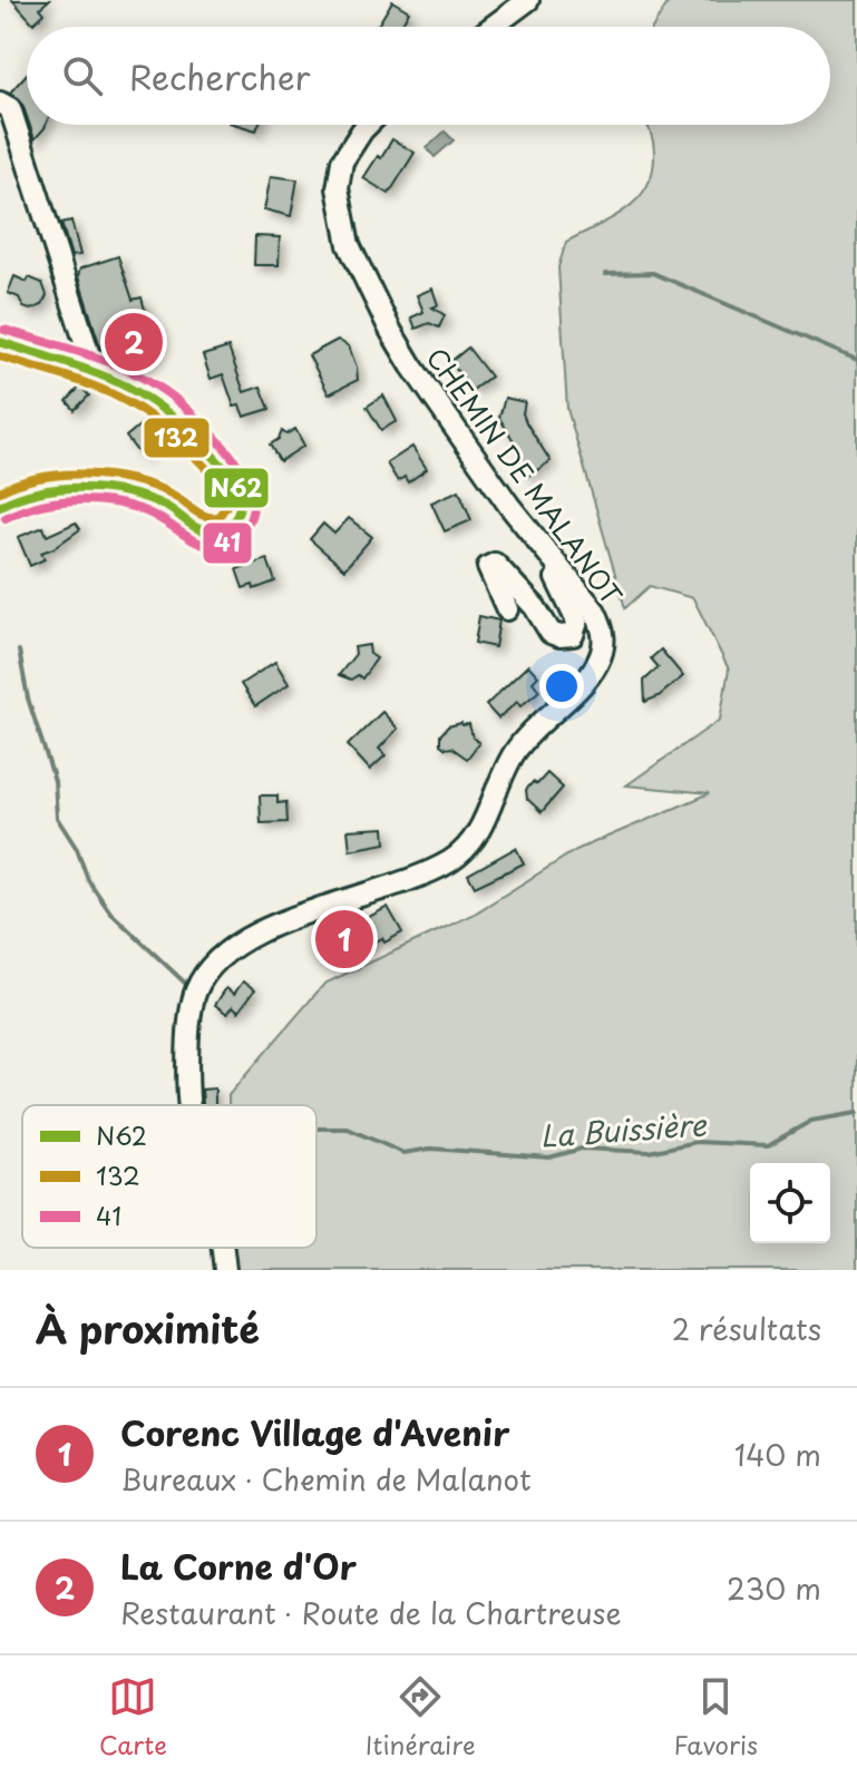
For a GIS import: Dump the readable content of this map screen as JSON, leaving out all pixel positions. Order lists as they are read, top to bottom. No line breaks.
{"streets":{"street":["CHEMIN DE MALANOT"]},"water":["La Buissière"],"lines":["transit line 41","transit line N62","transit line 132"],"legend":["N62","132","41"],"page":{"search":"Rechercher","pins":["2","1"],"heading":["À proximité","2 résultats"],"list":[{"mark":"1","name":"Corenc Village d'Avenir","note":"Bureaux · Chemin de Malanot","value":"140 m"},{"mark":"2","name":"La Corne d'Or","note":"Restaurant · Route de la Chartreuse","value":"230 m"}],"nav":["Carte","Itinéraire","Favoris"]}}
